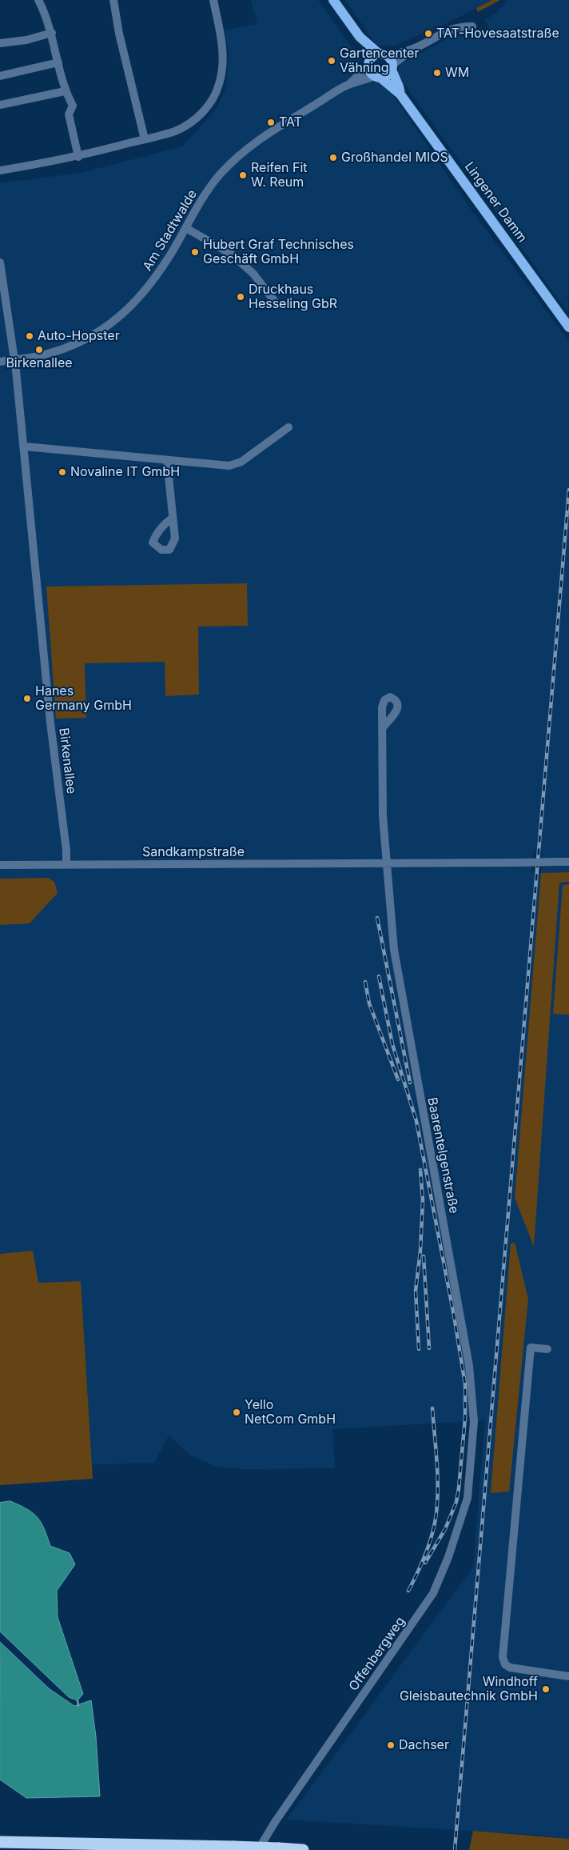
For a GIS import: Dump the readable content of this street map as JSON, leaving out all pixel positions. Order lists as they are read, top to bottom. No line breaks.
{"streets":{"main road":["Lingener Damm"],"street":["Am Stadtwalde","Birkenallee","Sandkampstraße","Baarentelgenstraße","Offenbergweg"]},"crossings":[["Lingener Damm","Am Stadtwalde"],["Am Stadtwalde","Birkenallee"],["Birkenallee","Sandkampstraße"],["Sandkampstraße","Baarentelgenstraße"],["Baarentelgenstraße","Offenbergweg"]],"places":["TAT-Hovesaatstraße","Gartencenter Vähning","WM","TAT","Großhandel MIOS","Reifen Fit W. Reum","Hubert Graf Technisches Geschäft GmbH","Druckhaus Hesseling GbR","Auto-Hopster","Birkenallee","Novaline IT GmbH","Hanes Germany GmbH","Yello NetCom GmbH","Windhoff Gleisbautechnik GmbH","Dachser"]}
